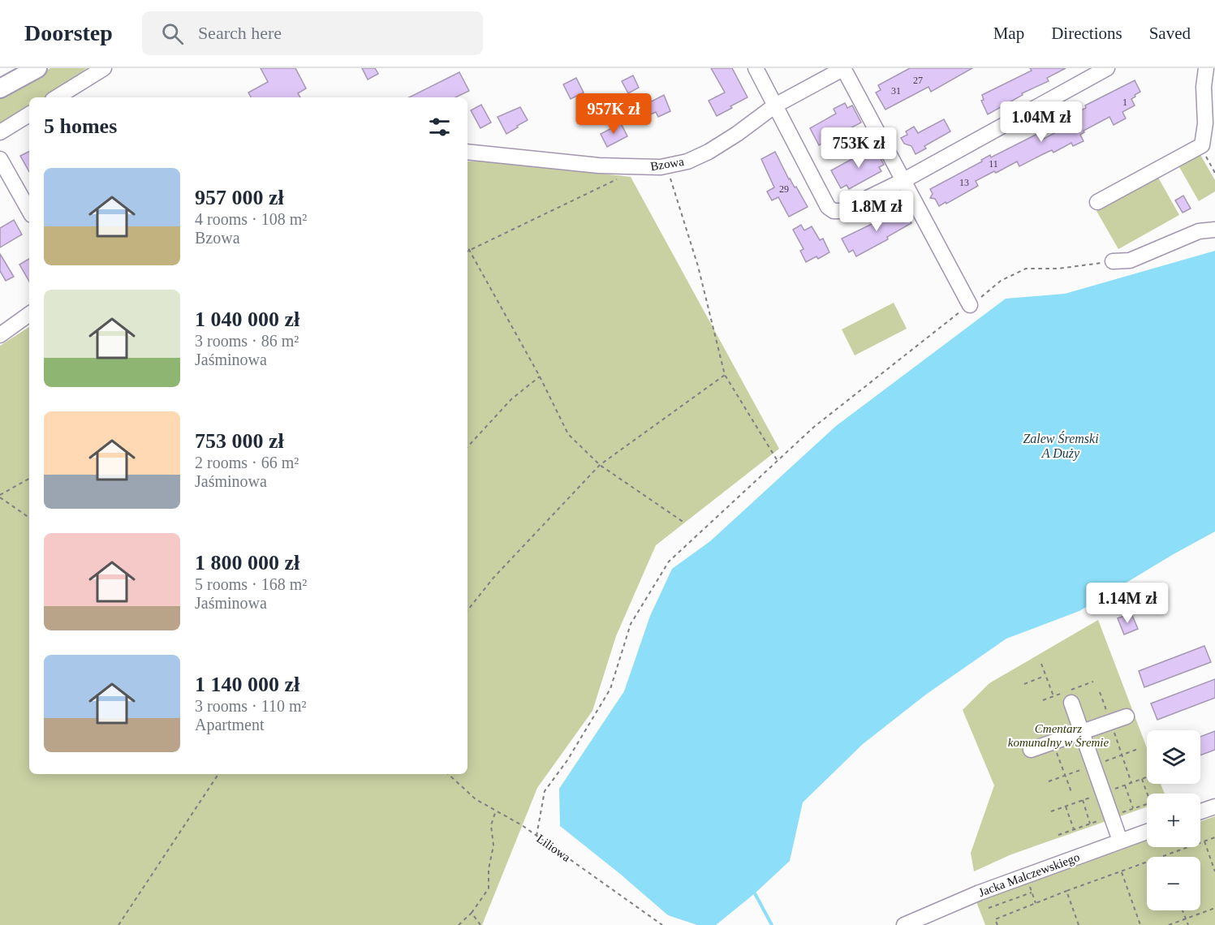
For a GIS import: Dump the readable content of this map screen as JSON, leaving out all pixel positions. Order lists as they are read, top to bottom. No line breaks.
{"streets":{"street":["Bzowa","Jacka Malczewskiego"],"path":["Liliowa"]},"water":["Zalew Śremski A Duży"],"parks":["Cmentarz komunalny w Śremie"],"house_numbers":["27","31","1","11","13","29"],"page":{"header":"Doorstep","search":"Search here","nav":["Map","Directions","Saved"],"price":["957K zł","1.04M zł","753K zł","1.8M zł","1.14M zł"],"heading":"5 homes","list":[{"name":"957 000 zł","note":"4 rooms · 108 m² · Bzowa"},{"name":"1 040 000 zł","note":"3 rooms · 86 m² · Jaśminowa"},{"name":"753 000 zł","note":"2 rooms · 66 m² · Jaśminowa"},{"name":"1 800 000 zł","note":"5 rooms · 168 m² · Jaśminowa"},{"name":"1 140 000 zł","note":"3 rooms · 110 m² · Apartment"}],"map_buttons":["+","−"]}}
